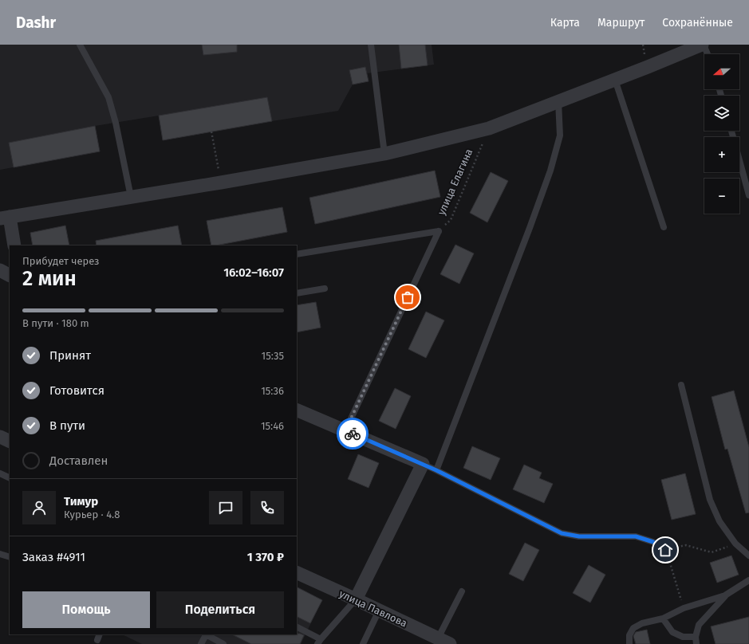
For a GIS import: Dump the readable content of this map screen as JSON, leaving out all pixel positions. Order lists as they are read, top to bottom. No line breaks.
{"streets":{"street":["улица Павлова"],"path":["улица Елагина"]},"north":"left","page":{"header":"Dashr","nav":["Карта","Маршрут","Сохранённые"],"map_buttons":["+","−"],"heading":["2 мин","Прибудет через","16:02–16:07"],"panel":["Тимур","Курьер · 4.8","Заказ #4911","1 370 ₽"],"bar":"В пути · 180 m","list":[["Принят","15:35"],["Готовится","15:36"],["В пути","15:46"],"Доставлен"],"buttons":["Помощь","Поделиться"]}}
